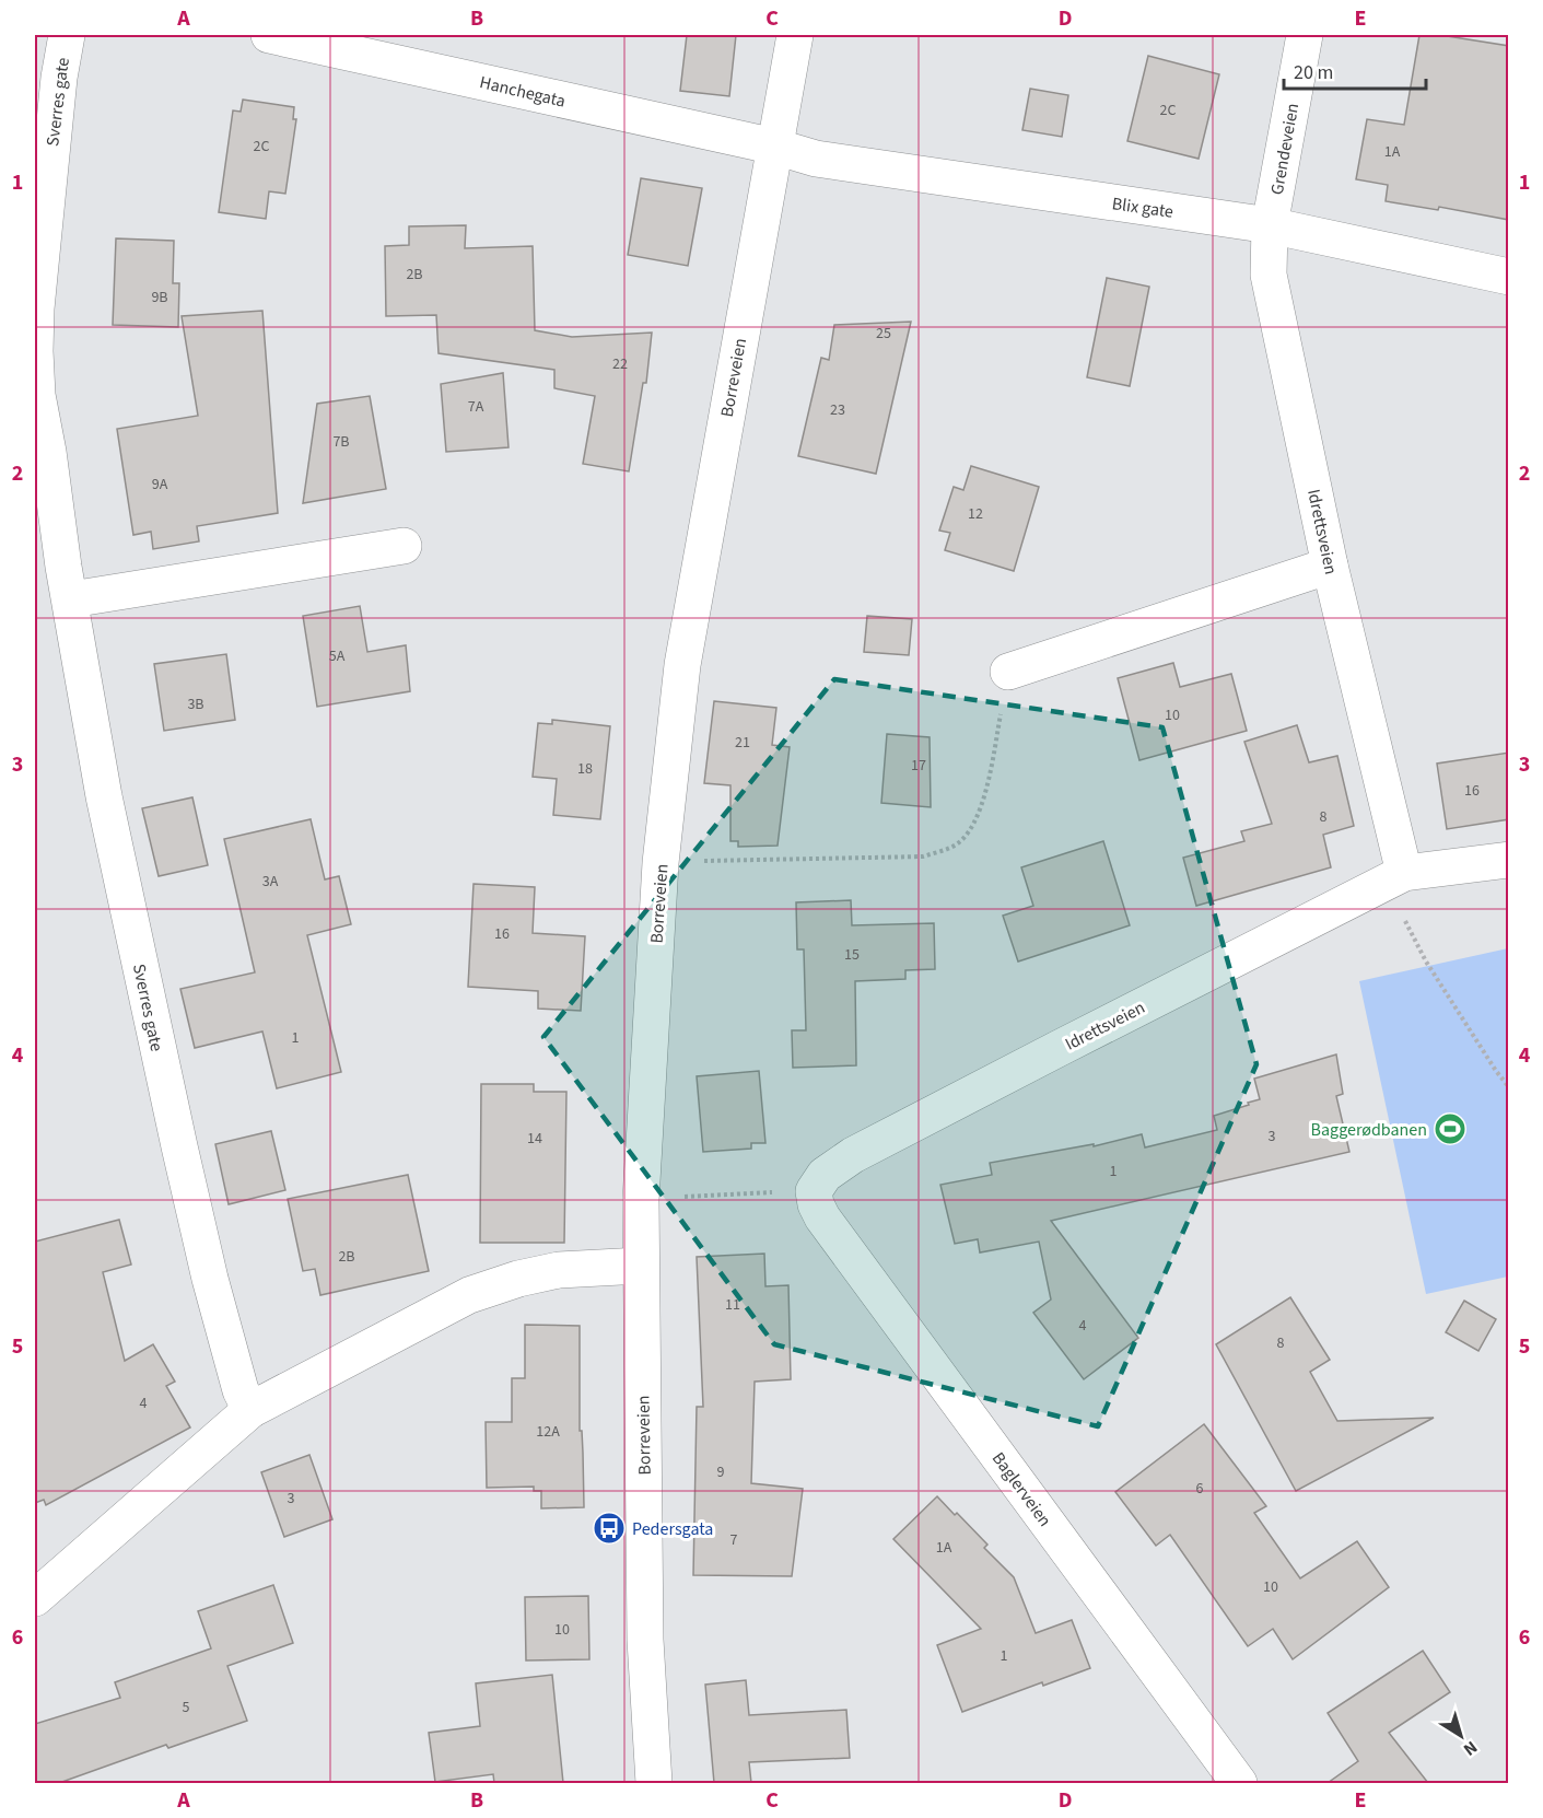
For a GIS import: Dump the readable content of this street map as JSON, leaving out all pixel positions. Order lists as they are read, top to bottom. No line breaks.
{"streets":{"street":["Hanchegata","Sverres gate","Grendeveien","Blix gate","Borreveien","Idrettsveien","Baglerveien"]},"crossings":[["Hanchegata","Blix gate"],["Hanchegata","Borreveien"],["Grendeveien","Blix gate"],["Grendeveien","Idrettsveien"],["Blix gate","Borreveien"],["Blix gate","Idrettsveien"],["Idrettsveien","Baglerveien"]],"places":{"sports":["Baggerødbanen"],"bus stop":["Pedersgata"]},"house_numbers":["2C","2C","1A","2B","9B","25","22","7A","23","7B","9A","12","5A","3B","10","21","17","18","16","8","3A","16","15","1","3","14","1","2B","11","4","8","4","12A","9","6","3","7","1A","10","10","1","5"],"scale_bar":"20 m","north":"bottom right","grid":{"columns":["A","B","C","D","E"],"rows":["1","2","3","4","5","6"]}}
